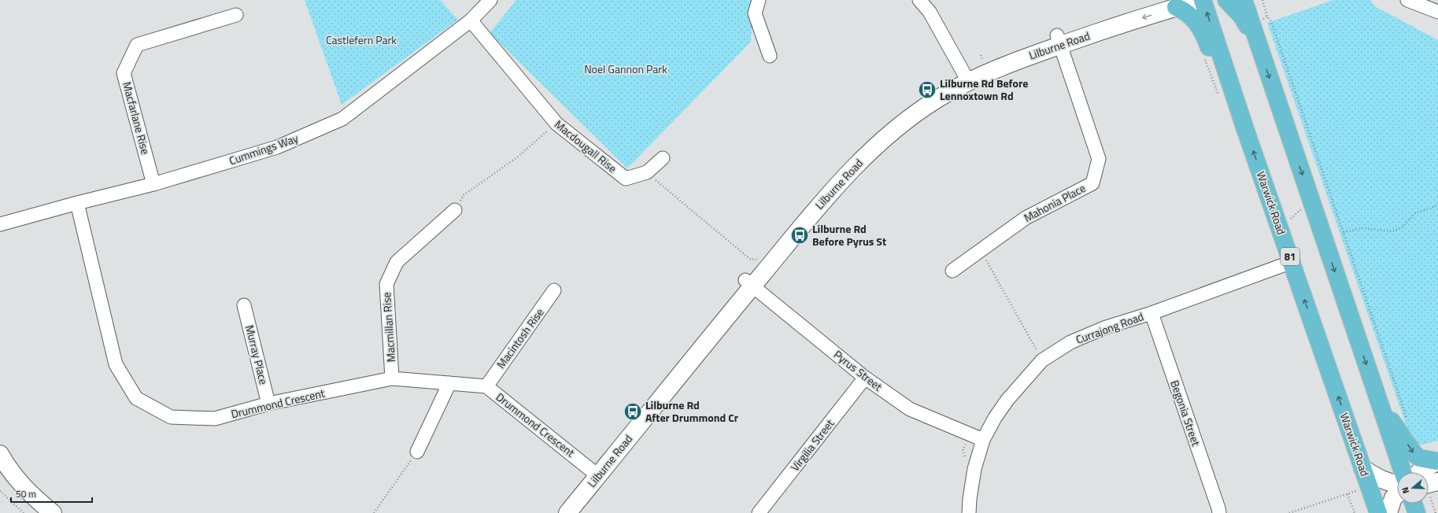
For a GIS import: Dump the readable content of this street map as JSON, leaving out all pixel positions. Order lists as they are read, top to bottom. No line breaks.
{"streets":{"main road":["Warwick Road","81"],"street":["Lilburne Road","Macfarlane Rise","Macdougall Rise","Cummings Way","Mahonia Place","Macmillan Rise","Currajong Road","Macintosh Rise","Murray Place","Pyrus Street","Drummond Crescent","Begonia Street","Virgilia Street"]},"crossings":[["Lilburne Road","Mahonia Place"],["Lilburne Road","Pyrus Street"],["Lilburne Road","Drummond Crescent"],["Macfarlane Rise","Cummings Way"],["Macdougall Rise","Cummings Way"],["Cummings Way","Drummond Crescent"],["Warwick Road","Currajong Road"],["Macmillan Rise","Drummond Crescent"],["Currajong Road","Pyrus Street"],["Currajong Road","Begonia Street"],["Macintosh Rise","Drummond Crescent"],["Murray Place","Drummond Crescent"],["Pyrus Street","Virgilia Street"]],"parks":["Castlefern Park","Noel Gannon Park"],"places":{"bus stop":["Lilburne Rd Before Lennoxtown Rd","Lilburne Rd Before Pyrus St","Lilburne Rd After Drummond Cr"]},"scale_bar":"50 m","north":"left"}
